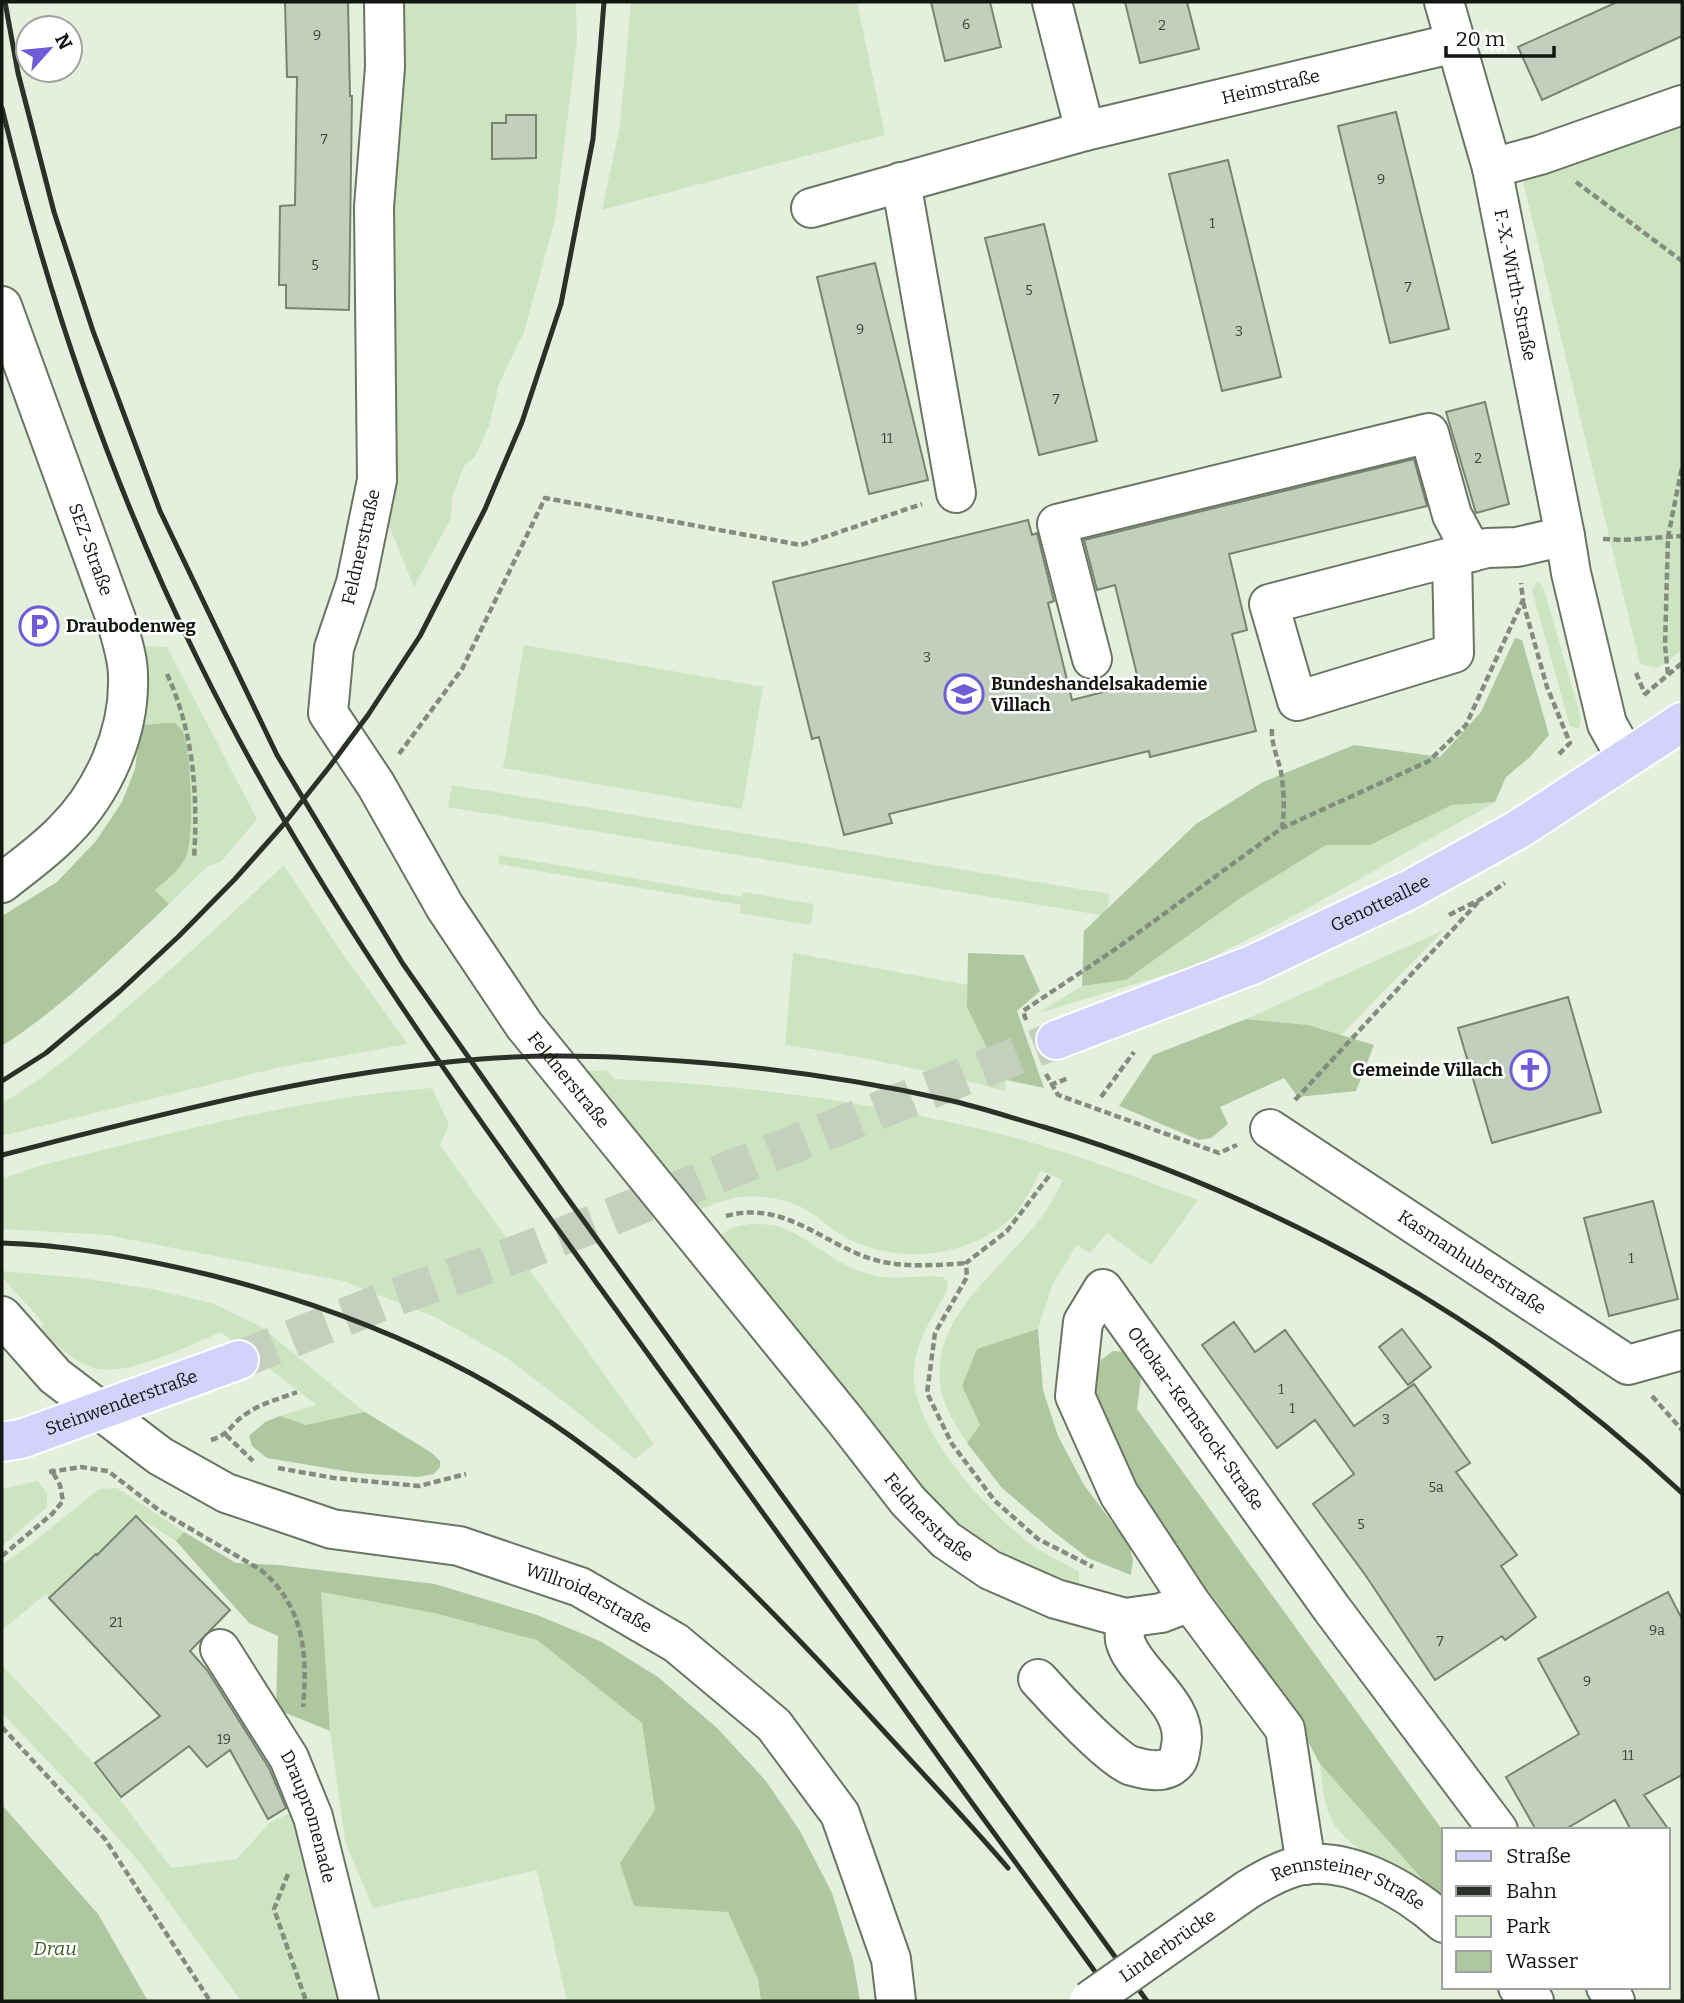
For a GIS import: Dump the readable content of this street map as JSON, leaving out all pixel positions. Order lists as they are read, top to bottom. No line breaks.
{"streets":{"main road":["Genotteallee","Steinwenderstraße"],"street":["Heimstraße","F.-X.-Wirth-Straße","Feldnerstraße","SEZ-Straße","Kasmanhuberstraße","Ottokar-Kernstock-Straße","Willroiderstraße","Draupromenade","Rennsteiner Straße","Linderbrücke"]},"crossings":[["Heimstraße","F.-X.-Wirth-Straße"],["F.-X.-Wirth-Straße","Genotteallee"],["Feldnerstraße","Ottokar-Kernstock-Straße"],["Steinwenderstraße","Willroiderstraße"],["Rennsteiner Straße","Linderbrücke"]],"water":["Drau"],"places":{"parking":["Draubodenweg"],"school or university":["Bundeshandelsakademie Villach"],"church":["Gemeinde Villach"]},"house_numbers":["6","2","9","7","9","1","5","7","5","9","3","7","11","2","3","1","1","1","3","5a","5","21","9a","7","9","19","11"],"legend":["Straße","Bahn","Park","Wasser"],"scale_bar":"20 m","north":"top right"}
